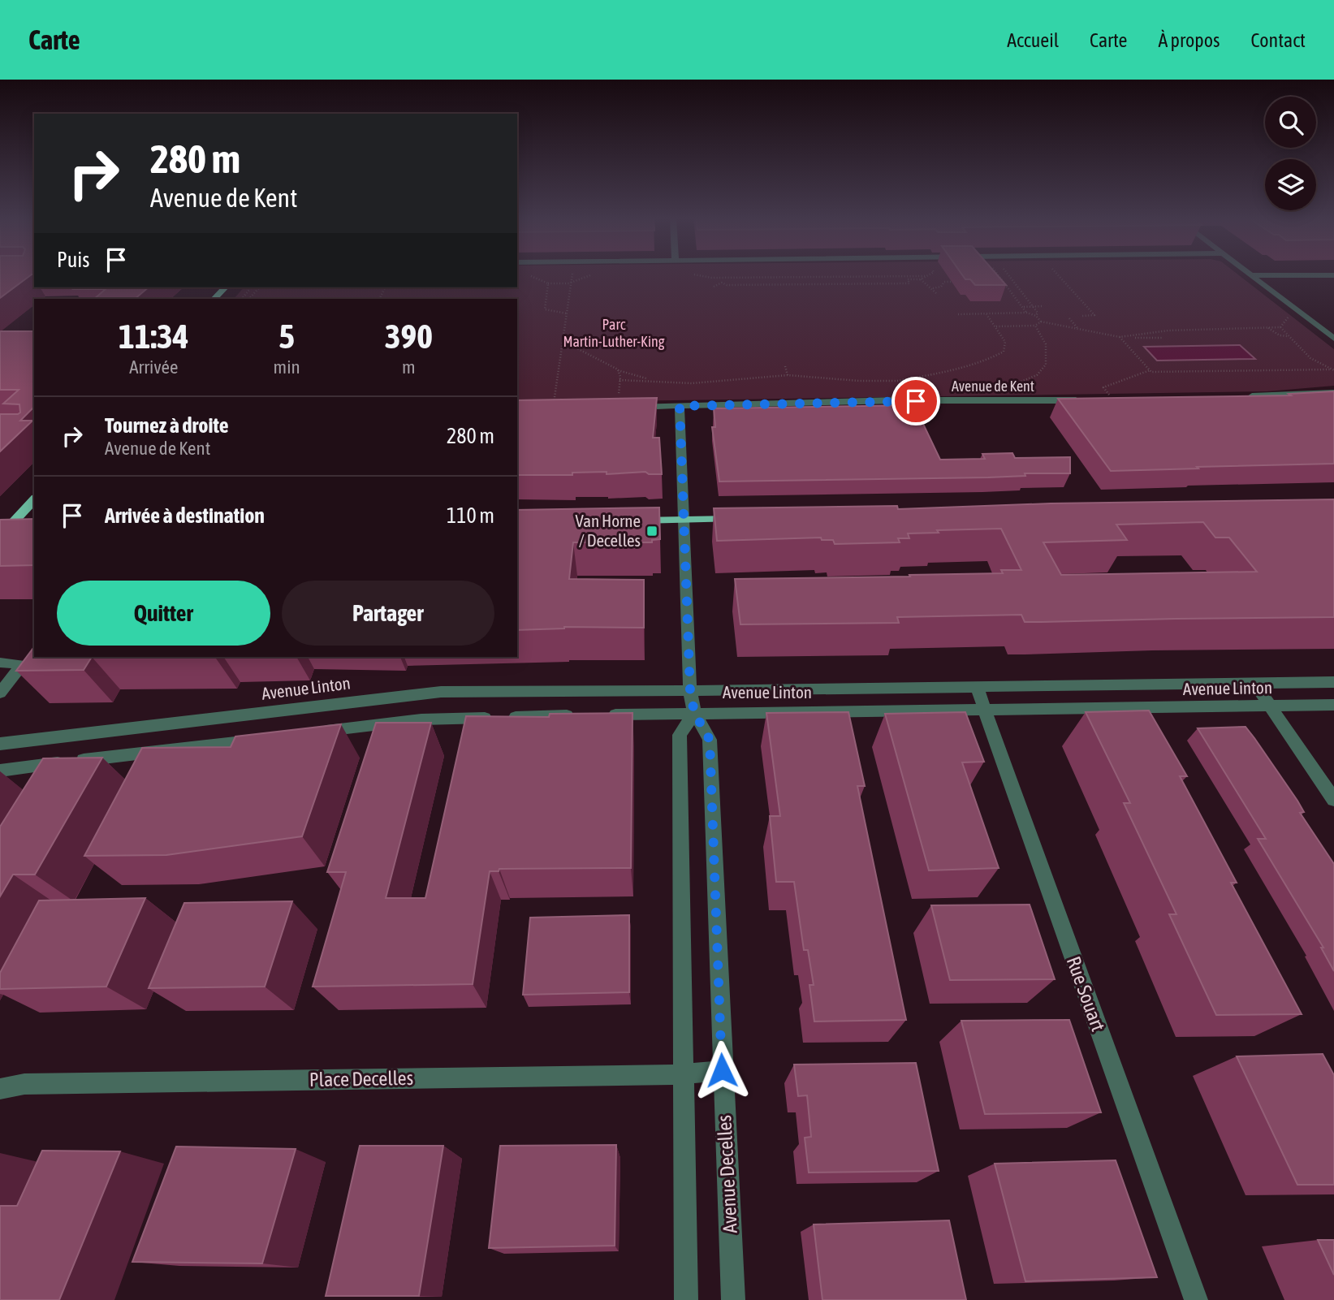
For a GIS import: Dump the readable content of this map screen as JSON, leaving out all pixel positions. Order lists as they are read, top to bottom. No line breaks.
{"streets":{"street":["Avenue de Kent","Avenue Linton","Rue Souart","Place Decelles","Avenue Decelles"]},"crossings":[["Avenue de Kent","Avenue Decelles"],["Avenue Linton","Rue Souart"],["Avenue Linton","Avenue Decelles"],["Place Decelles","Avenue Decelles"]],"parks":["Parc Martin-Luther-King"],"places":{"transit":["Van Horne / Decelles"]},"page":{"header":"Carte","nav":["Accueil","Carte","À propos","Contact"],"turn":["280 m","Avenue de Kent"],"then":"Puis","eta":["11:34","Arrivée","5","min","390","m"],"list":[{"name":"Tournez à droite","note":"Avenue de Kent","value":"280 m"},{"name":"Arrivée à destination","value":"110 m"}],"buttons":["Quitter","Partager"]}}
